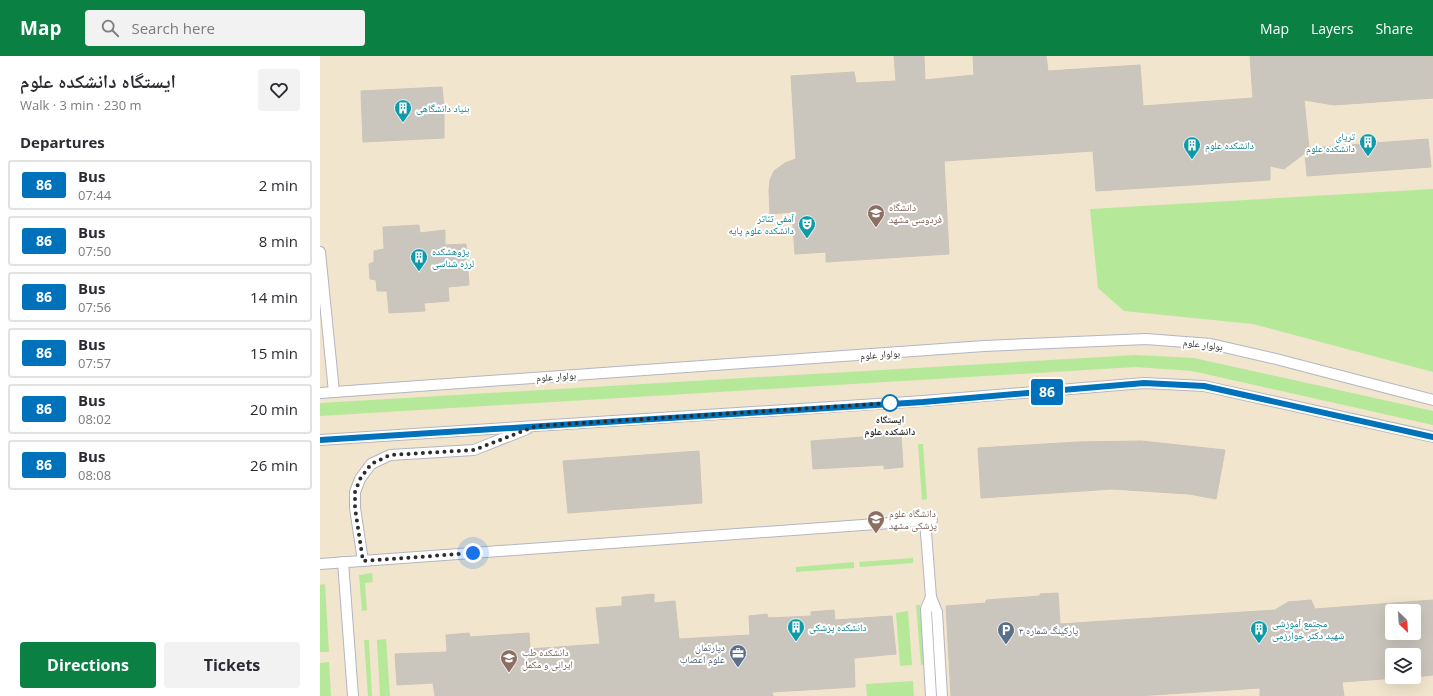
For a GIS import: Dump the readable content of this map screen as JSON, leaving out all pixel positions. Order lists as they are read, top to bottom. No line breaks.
{"streets":{"lane":["بولوار علوم"]},"places":{"building":["بنیاد دانشگاهی","تریای دانشکده علوم","دانشکده علوم","پژوهشکده لرزه شناسی","دانشکده پزشکی","مجتمع آموزشی شهید دکتر خوارزمی"],"school or university":["دانشگاه فردوسی مشهد","دانشگاه علوم پزشکی مشهد","دانشکده طب ایرانی و مکمل"],"theatre":["آمفی تئاتر دانشکده علوم پایه"],"other":["ایستگاه دانشکده علوم"],"parking":["پارکینگ شماره ۳"],"office":["دپارتمان علوم اعصاب"]},"lines":["bus line 86"],"north":"bottom right","page":{"header":"Map","search":"Search here","nav":["Map","Layers","Share"],"heading":[["ایستگاه دانشکده علوم","Walk · 3 min · 230 m"],"Departures"],"on_map":"86","list":[{"mark":"86","name":"Bus","note":"07:44","value":"2 min"},{"mark":"86","name":"Bus","note":"07:50","value":"8 min"},{"mark":"86","name":"Bus","note":"07:56","value":"14 min"},{"mark":"86","name":"Bus","note":"07:57","value":"15 min"},{"mark":"86","name":"Bus","note":"08:02","value":"20 min"},{"mark":"86","name":"Bus","note":"08:08","value":"26 min"}],"buttons":["Directions","Tickets"]}}
